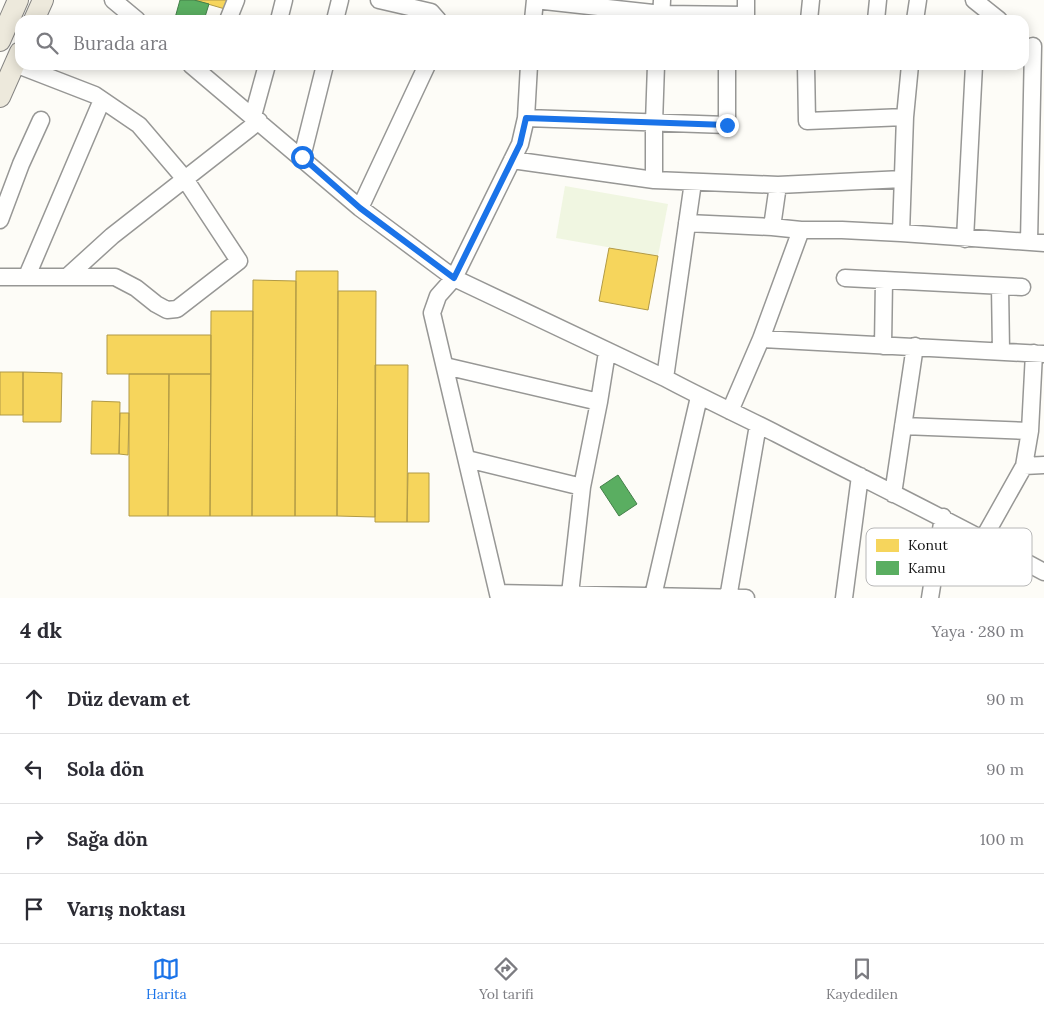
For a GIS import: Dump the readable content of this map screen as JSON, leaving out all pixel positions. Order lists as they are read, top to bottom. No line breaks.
{"legend":["Konut","Kamu"],"page":{"search":"Burada ara","heading":["4 dk","Yaya · 280 m"],"list":[["Düz devam et","90 m"],["Sola dön","90 m"],["Sağa dön","100 m"],"Varış noktası"],"nav":["Harita","Yol tarifi","Kaydedilen"]}}
